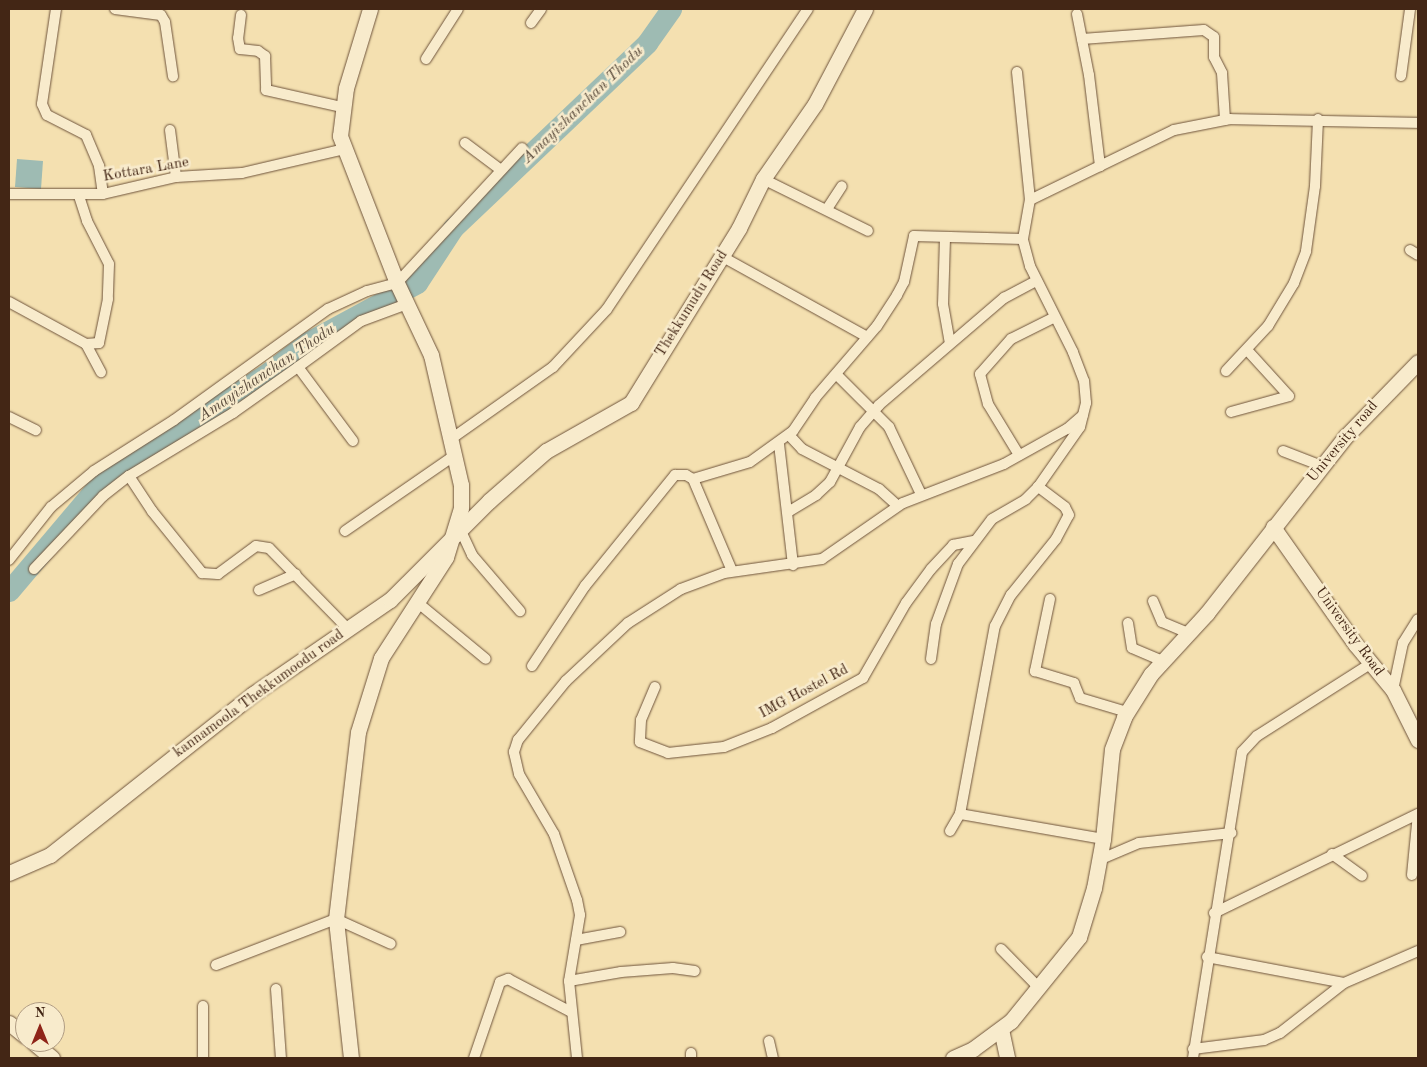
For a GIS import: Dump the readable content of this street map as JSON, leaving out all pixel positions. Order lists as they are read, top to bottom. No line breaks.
{"streets":{"street":["Kottara Lane","Thekkumudu Road","University road","University Road","IMG Hostel Rd","kannamoola Thekkumoodu road"]},"crossings":[["Thekkumudu Road","kannamoola Thekkumoodu road"],["University road","University Road"]],"water":["Amayizhanchan Thodu"],"north":"top"}
